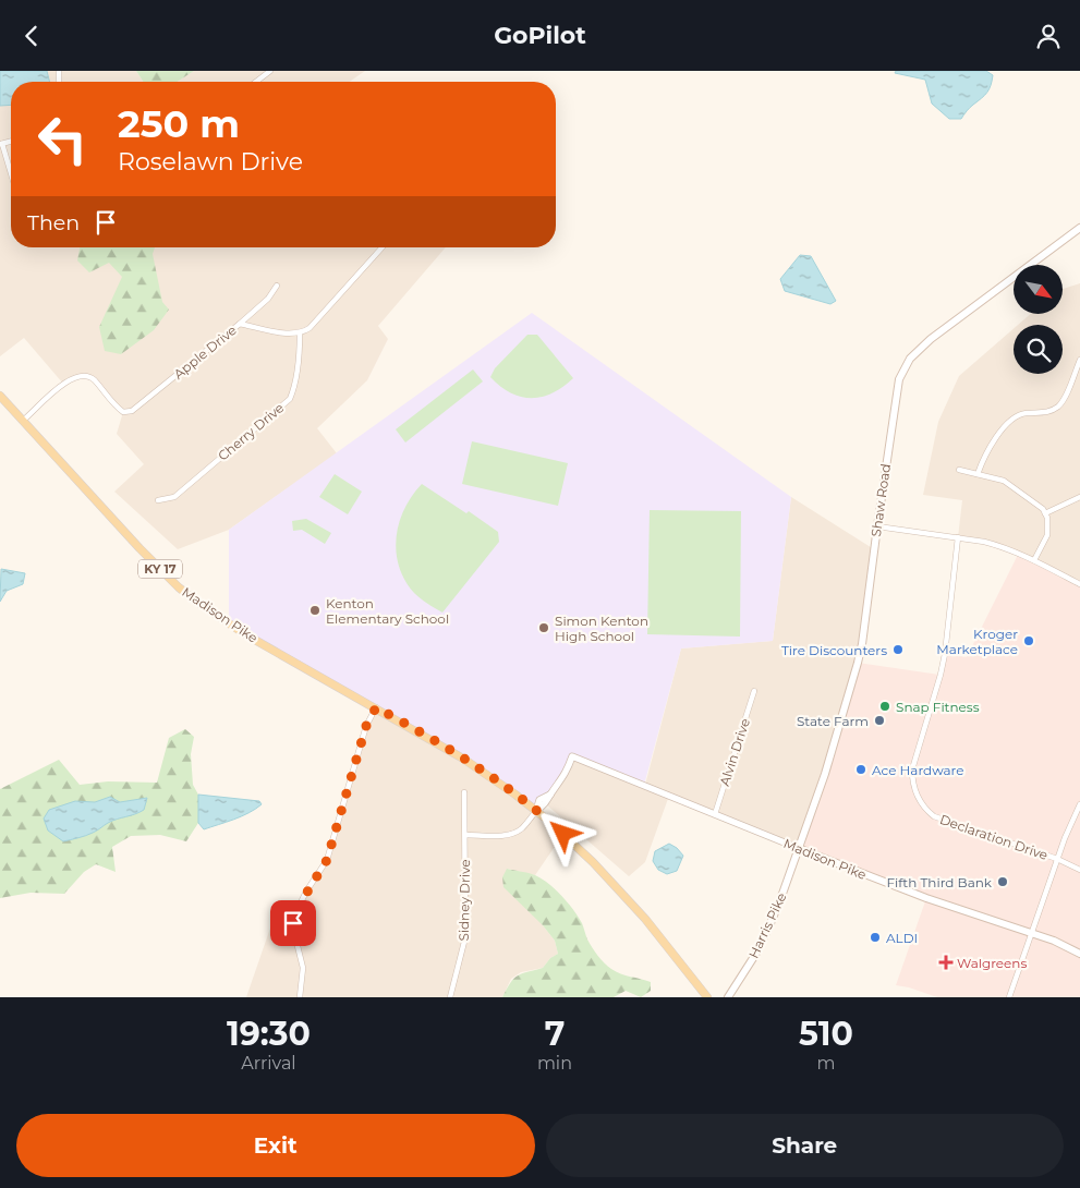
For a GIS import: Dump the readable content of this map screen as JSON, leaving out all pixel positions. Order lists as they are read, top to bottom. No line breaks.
{"streets":{"main road":["Shaw Road","KY 17","Madison Pike","Harris Pike"],"street":["Apple Drive","Cherry Drive","Alvin Drive","Declaration Drive","Sidney Drive"]},"crossings":[["Apple Drive","Cherry Drive"],["Apple Drive","Madison Pike"],["Shaw Road","Madison Pike"],["Shaw Road","Harris Pike"],["KY 17","Madison Pike"],["Madison Pike","Alvin Drive"],["Madison Pike","Harris Pike"]],"places":{"other":["Kenton Elementary School","Simon Kenton High School","Kroger Marketplace","Tire Discounters","Snap Fitness","State Farm","Ace Hardware","Fifth Third Bank","ALDI"],"health":["Walgreens"]},"north":"bottom right","page":{"header":"GoPilot","turn":["250 m","Roselawn Drive"],"then":"Then","eta":["19:30","Arrival","7","min","510","m"],"buttons":["Exit","Share"]}}
